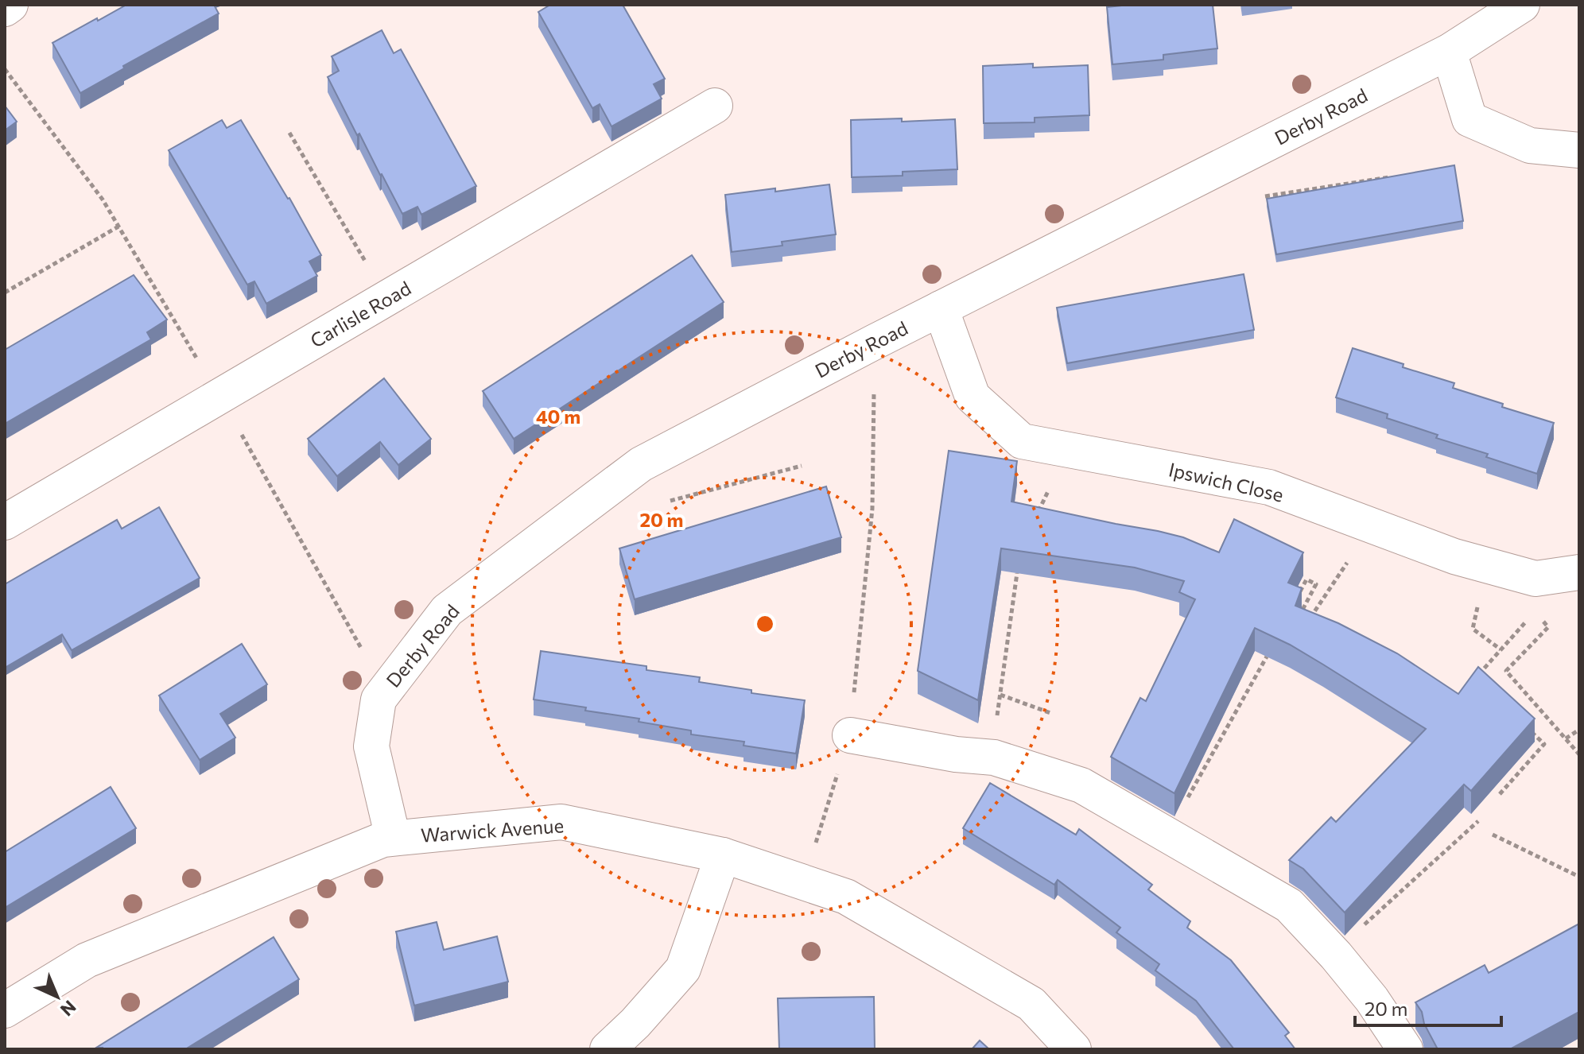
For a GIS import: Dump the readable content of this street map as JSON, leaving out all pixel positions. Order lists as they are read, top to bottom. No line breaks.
{"streets":{"street":["Derby Road","Carlisle Road","Ipswich Close","Warwick Avenue"]},"crossings":[["Derby Road","Ipswich Close"],["Derby Road","Warwick Avenue"]],"scale_bar":"20 m","north":"bottom right","rings":["40 m","20 m"]}
